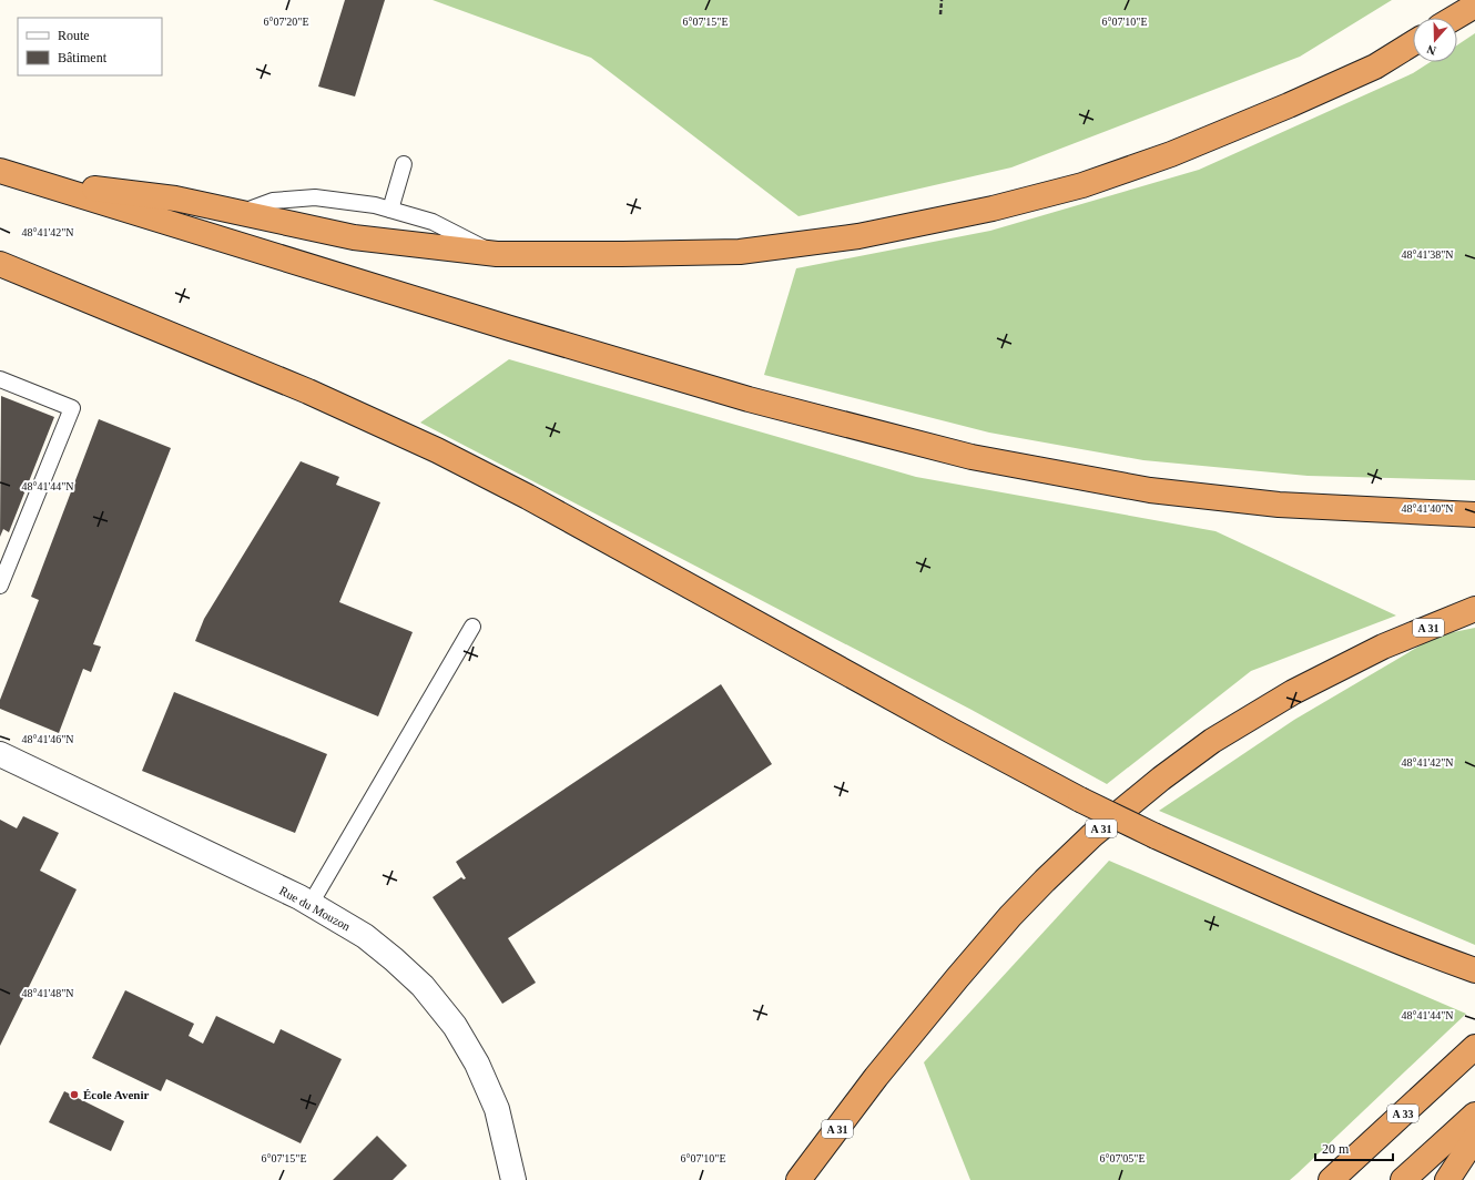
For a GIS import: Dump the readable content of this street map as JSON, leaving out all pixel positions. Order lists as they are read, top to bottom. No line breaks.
{"streets":{"highway":["A 31","A 33"],"street":["Rue du Mouzon"]},"places":["École Avenir"],"legend":["Route","Bâtiment"],"scale_bar":"20 m","north":"bottom","coordinates":["6°07'15\"E","6°07'10\"E","6°07'20\"E","48°41'42\"N","48°41'38\"N","48°41'44\"N","48°41'40\"N","48°41'46\"N","48°41'48\"N","6°07'05\"E"]}
